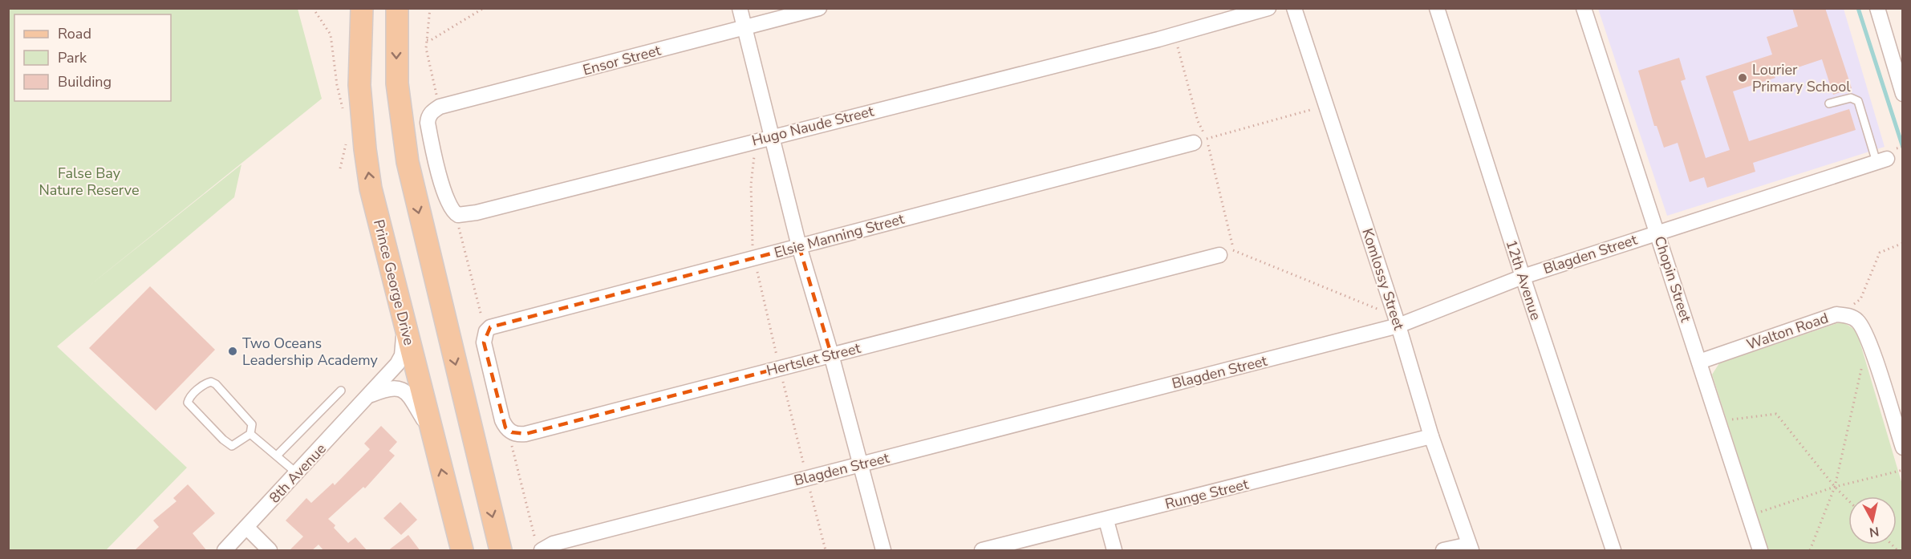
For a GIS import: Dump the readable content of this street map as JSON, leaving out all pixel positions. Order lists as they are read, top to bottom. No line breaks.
{"streets":{"main road":["Prince George Drive"],"street":["Ensor Street","Hugo Naude Street","Elsie Manning Street","Blagden Street","Komlossy Street","Chopin Street","12th Avenue","Walton Road","Hertslet Street","8th Avenue","Runge Street"]},"crossings":[["Ensor Street","Hugo Naude Street"],["Elsie Manning Street","Hertslet Street"],["Blagden Street","Komlossy Street"],["Blagden Street","Chopin Street"],["Blagden Street","12th Avenue"],["Komlossy Street","Runge Street"],["Chopin Street","Walton Road"],["Prince George Drive","8th Avenue"]],"parks":["False Bay Nature Reserve"],"places":["Lourier Primary School","Two Oceans Leadership Academy"],"legend":["Road","Park","Building"],"north":"bottom"}
